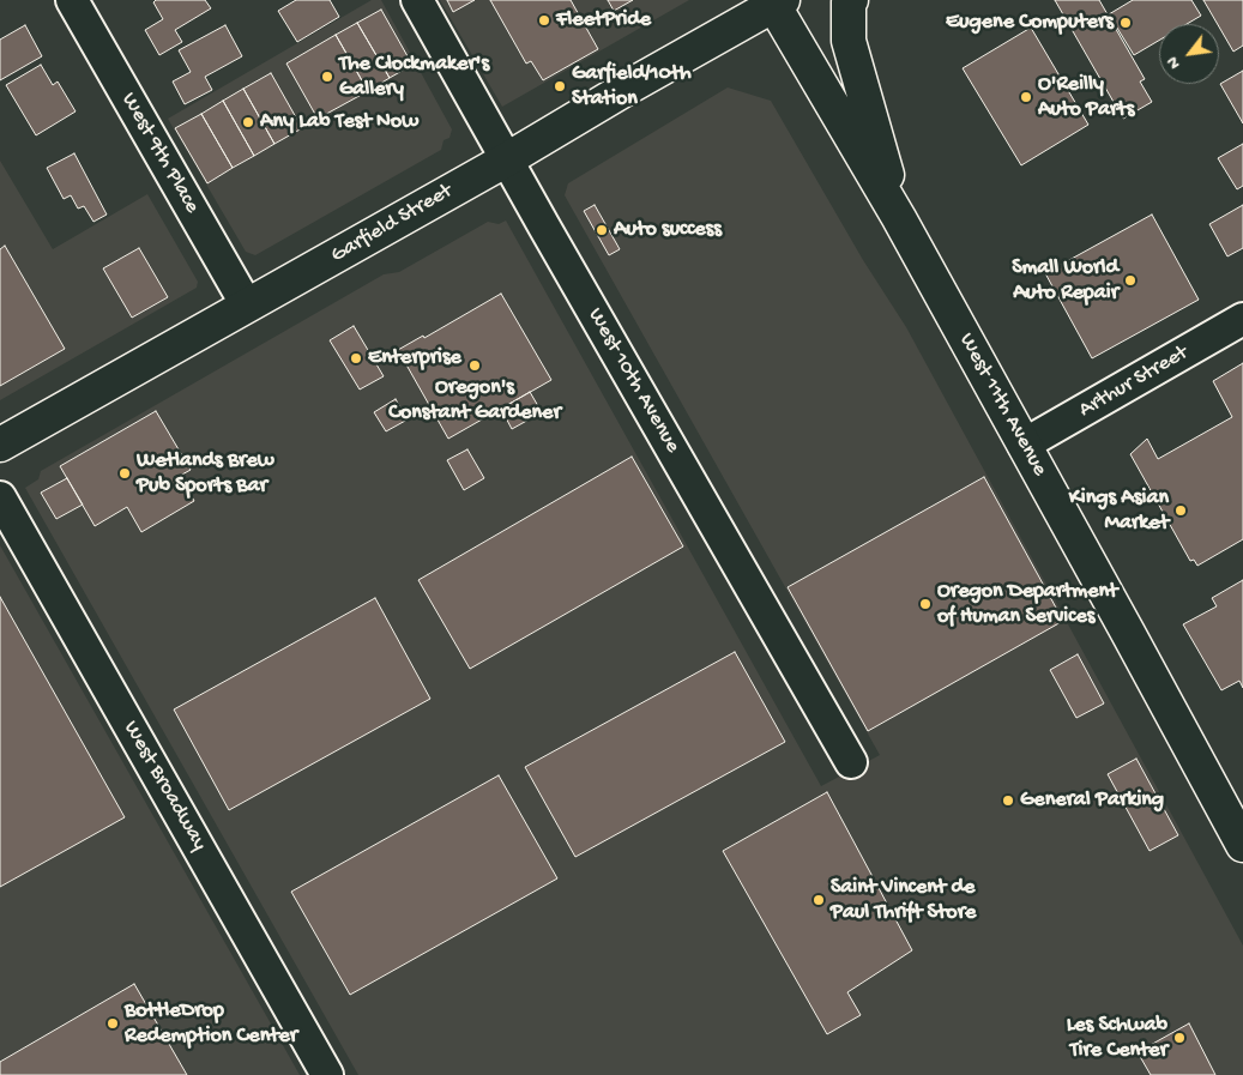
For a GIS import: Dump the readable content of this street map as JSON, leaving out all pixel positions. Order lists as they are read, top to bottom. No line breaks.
{"streets":{"main road":["Garfield Street","West 11th Avenue"],"street":["West 9th Place","West 10th Avenue","Arthur Street","West Broadway"]},"crossings":[["West 9th Place","Garfield Street"],["Garfield Street","West 10th Avenue"],["Garfield Street","West 11th Avenue"],["Arthur Street","West 11th Avenue"]],"places":["FleetPride","Eugene Computers","The Clockmaker's Gallery","Garfield/10th Station","O'Reilly Auto Parts","Any Lab Test Now","Auto success","Small World Auto Repair","Enterprise","Oregon's Constant Gardener","Wetlands Brew Pub Sports Bar","Kings Asian Market","Oregon Department of Human Services","General Parking","Saint Vincent de Paul Thrift Store","BottleDrop Redemption Center","Les Schwab Tire Center"],"north":"bottom left"}
